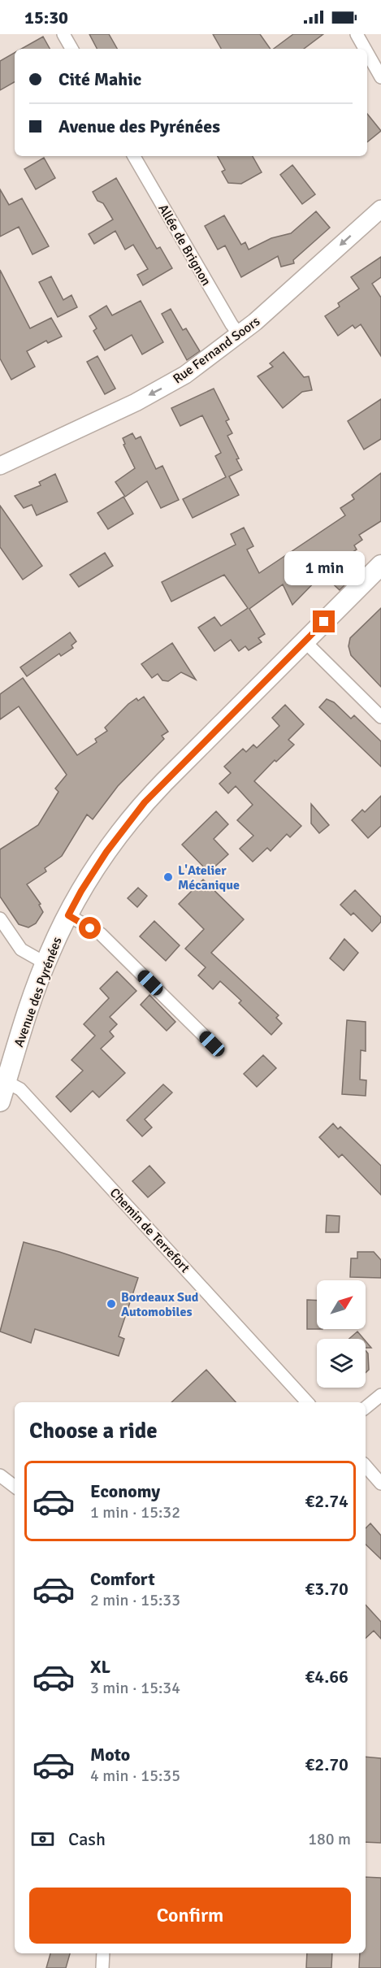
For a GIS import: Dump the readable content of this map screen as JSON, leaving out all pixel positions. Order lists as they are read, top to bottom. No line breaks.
{"streets":{"main road":["Avenue des Pyrénées"],"street":["Allée de Brignon","Rue Fernand Soors","Chemin de Terrefort"]},"crossings":[["Allée de Brignon","Rue Fernand Soors"],["Avenue des Pyrénées","Chemin de Terrefort"]],"one_way":["Rue Fernand Soors"],"places":["L'Atelier Mécanique","Bordeaux Sud Automobiles"],"north":"top right","page":{"status":"15:30","banner":["Cité Mahic","Avenue des Pyrénées"],"bubble":"1 min","heading":"Choose a ride","list":[{"name":"Economy","note":"1 min · 15:32","value":"€2.74"},{"name":"Comfort","note":"2 min · 15:33","value":"€3.70"},{"name":"XL","note":"3 min · 15:34","value":"€4.66"},{"name":"Moto","note":"4 min · 15:35","value":"€2.70"}],"pay":["Cash","180 m"],"buttons":"Confirm"}}
